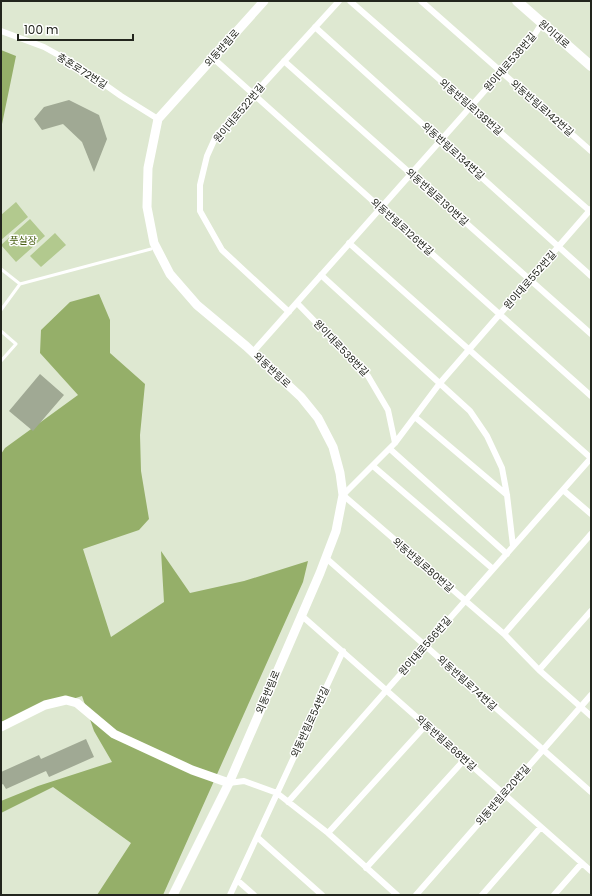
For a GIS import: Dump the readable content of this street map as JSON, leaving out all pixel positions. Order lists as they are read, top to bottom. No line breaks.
{"streets":{"main road":["원이대로","외동반림로"],"street":["원이대로538번길","충혼로72번길","외동반림로138번길","외동반림로142번길","원이대로522번길","외동반림로134번길","외동반림로130번길","외동반림로126번길","원이대로552번길","외동반림로80번길","원이대로566번길","외동반림로74번길","외동반림로54번길","외동반림로68번길","외동반림로20번길"]},"crossings":[["원이대로","원이대로538번길"],["외동반림로","원이대로538번길"],["외동반림로","충혼로72번길"],["외동반림로","외동반림로126번길"],["외동반림로","원이대로552번길"],["외동반림로","외동반림로80번길"],["외동반림로","외동반림로74번길"],["외동반림로","외동반림로68번길"],["원이대로538번길","외동반림로138번길"],["원이대로538번길","외동반림로142번길"],["원이대로538번길","원이대로522번길"],["원이대로538번길","외동반림로134번길"],["원이대로538번길","외동반림로130번길"],["원이대로538번길","외동반림로126번길"],["원이대로538번길","원이대로552번길"],["외동반림로138번길","원이대로552번길"],["원이대로522번길","외동반림로134번길"],["원이대로522번길","외동반림로130번길"],["원이대로522번길","외동반림로126번길"],["외동반림로134번길","원이대로552번길"],["외동반림로130번길","원이대로552번길"],["외동반림로126번길","원이대로552번길"],["원이대로552번길","외동반림로80번길"],["외동반림로80번길","원이대로566번길"],["외동반림로80번길","외동반림로20번길"],["원이대로566번길","외동반림로74번길"],["원이대로566번길","외동반림로68번길"],["외동반림로74번길","외동반림로20번길"],["외동반림로54번길","외동반림로68번길"],["외동반림로68번길","외동반림로20번길"]],"parks":["풋살장"],"scale_bar":"100 m"}
